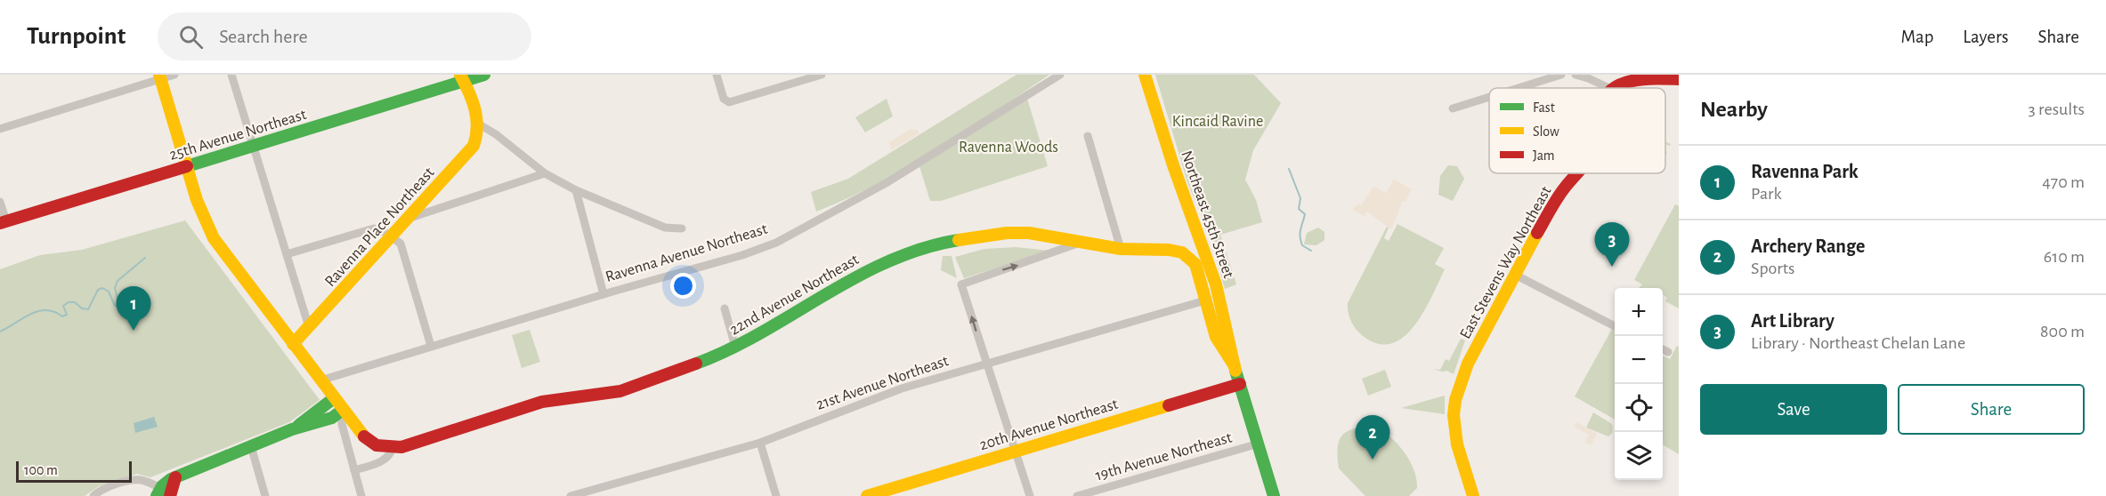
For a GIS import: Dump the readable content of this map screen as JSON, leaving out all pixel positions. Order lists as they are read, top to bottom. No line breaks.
{"streets":{"street":["25th Avenue Northeast","Northeast 45th Street","Ravenna Place Northeast","Ravenna Avenue Northeast","East Stevens Way Northeast","22nd Avenue Northeast","21st Avenue Northeast","20th Avenue Northeast","19th Avenue Northeast"]},"crossings":[["Northeast 45th Street","22nd Avenue Northeast"],["Northeast 45th Street","21st Avenue Northeast"],["Northeast 45th Street","20th Avenue Northeast"],["Northeast 45th Street","19th Avenue Northeast"]],"parks":["Kincaid Ravine","Ravenna Woods"],"legend":["Fast","Slow","Jam"],"scale_bar":"100 m","page":{"header":"Turnpoint","search":"Search here","nav":["Map","Layers","Share"],"heading":["Nearby","3 results"],"list":[{"mark":"1","name":"Ravenna Park","note":"Park","value":"470 m"},{"mark":"2","name":"Archery Range","note":"Sports","value":"610 m"},{"mark":"3","name":"Art Library","note":"Library · Northeast Chelan Lane","value":"800 m"}],"pins":["3","1","2"],"map_buttons":["+","−"],"buttons":["Save","Share"],"scale":"100 m"}}
